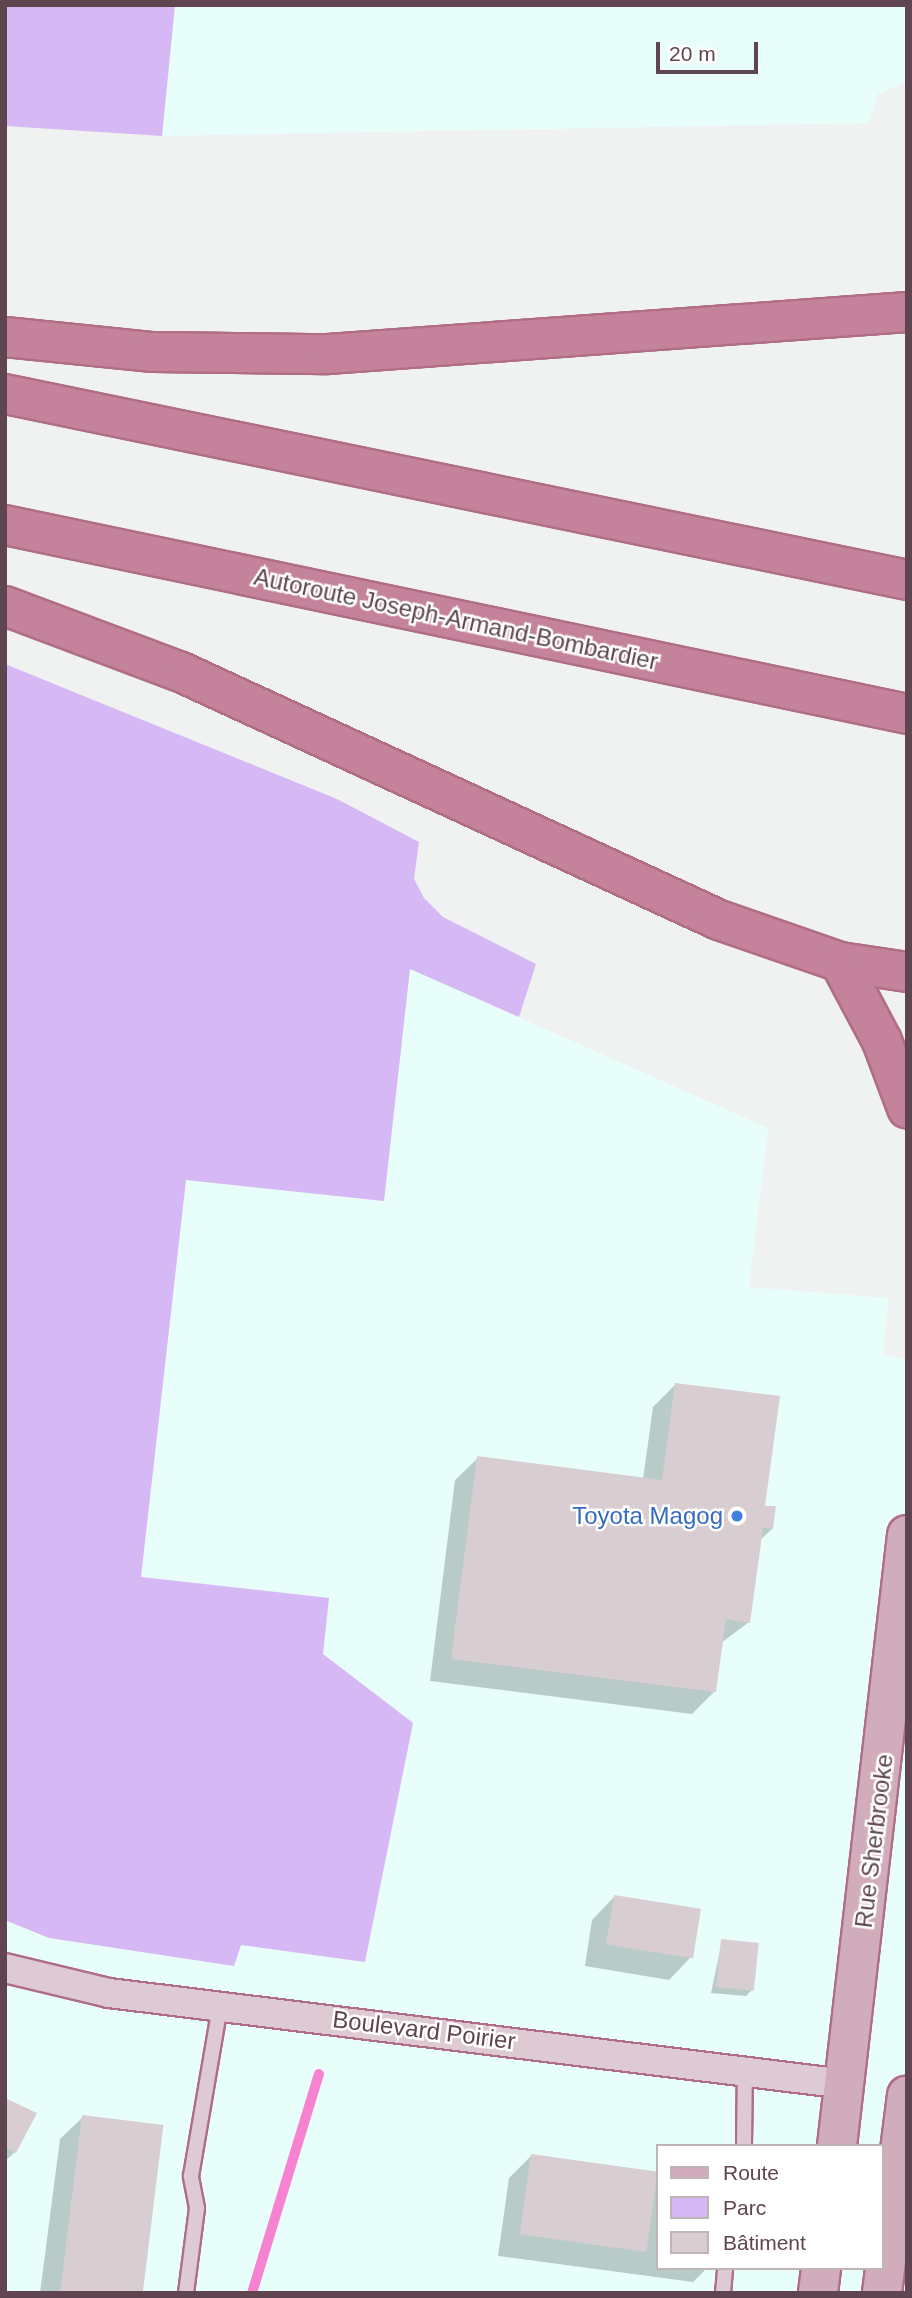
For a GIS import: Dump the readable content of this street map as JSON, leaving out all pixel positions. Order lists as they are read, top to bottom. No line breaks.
{"streets":{"highway":["Autoroute Joseph-Armand-Bombardier"],"main road":["Rue Sherbrooke"],"street":["Boulevard Poirier"]},"crossings":[["Rue Sherbrooke","Boulevard Poirier"]],"places":["Toyota Magog"],"legend":["Route","Parc","Bâtiment"],"scale_bar":"20 m"}
